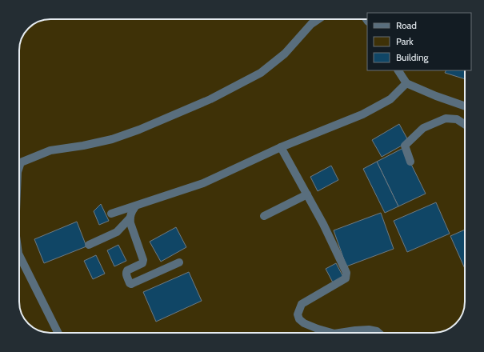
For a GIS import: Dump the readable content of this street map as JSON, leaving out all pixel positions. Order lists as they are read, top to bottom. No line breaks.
{"legend":["Road","Park","Building"]}
